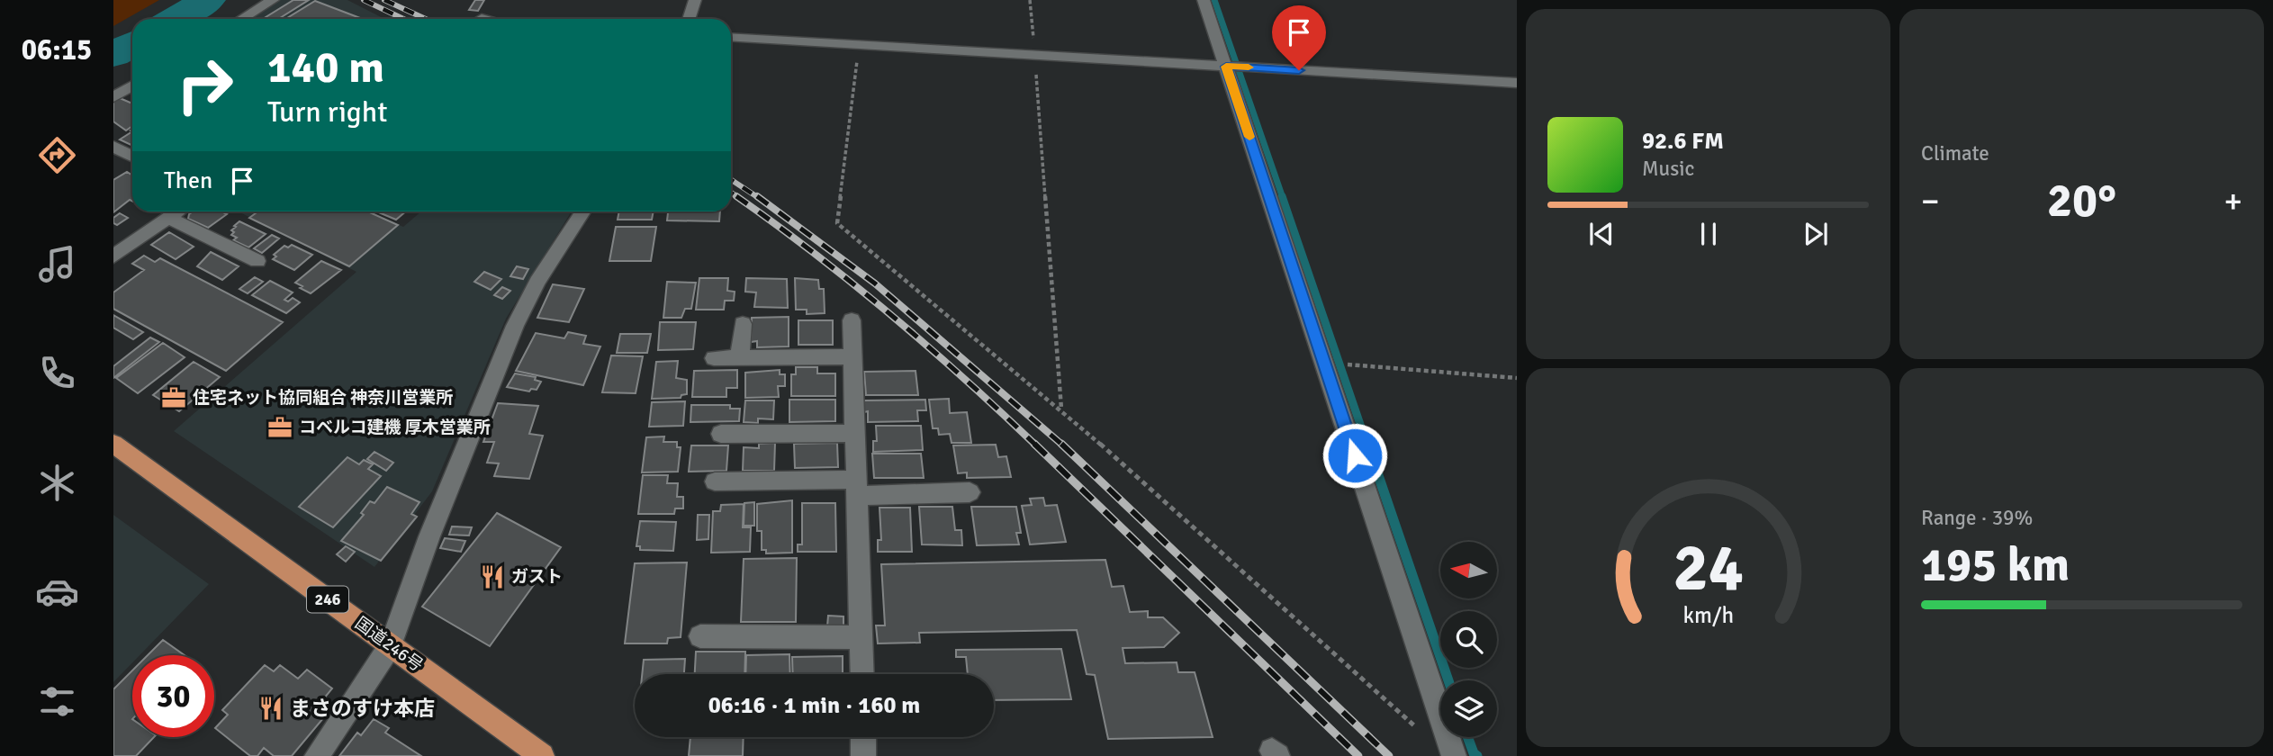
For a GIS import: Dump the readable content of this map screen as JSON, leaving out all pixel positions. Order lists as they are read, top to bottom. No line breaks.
{"streets":{"highway":["246","国道246号"]},"places":{"office":["住宅ネット協同組合 神奈川営業所","コベルコ建機 厚木営業所"],"restaurant":["ガスト","まさのすけ本店"]},"north":"left","page":{"tabs":"06:15","tile":["Climate",["Range · 39%","195 km"]],"turn":["140 m","Turn right"],"song":["92.6 FM","Music"],"then":"Then","heat":["−","20°","+"],"limit":"30","trip":"06:16 · 1 min · 160 m","gauge":["24","km/h"]}}
